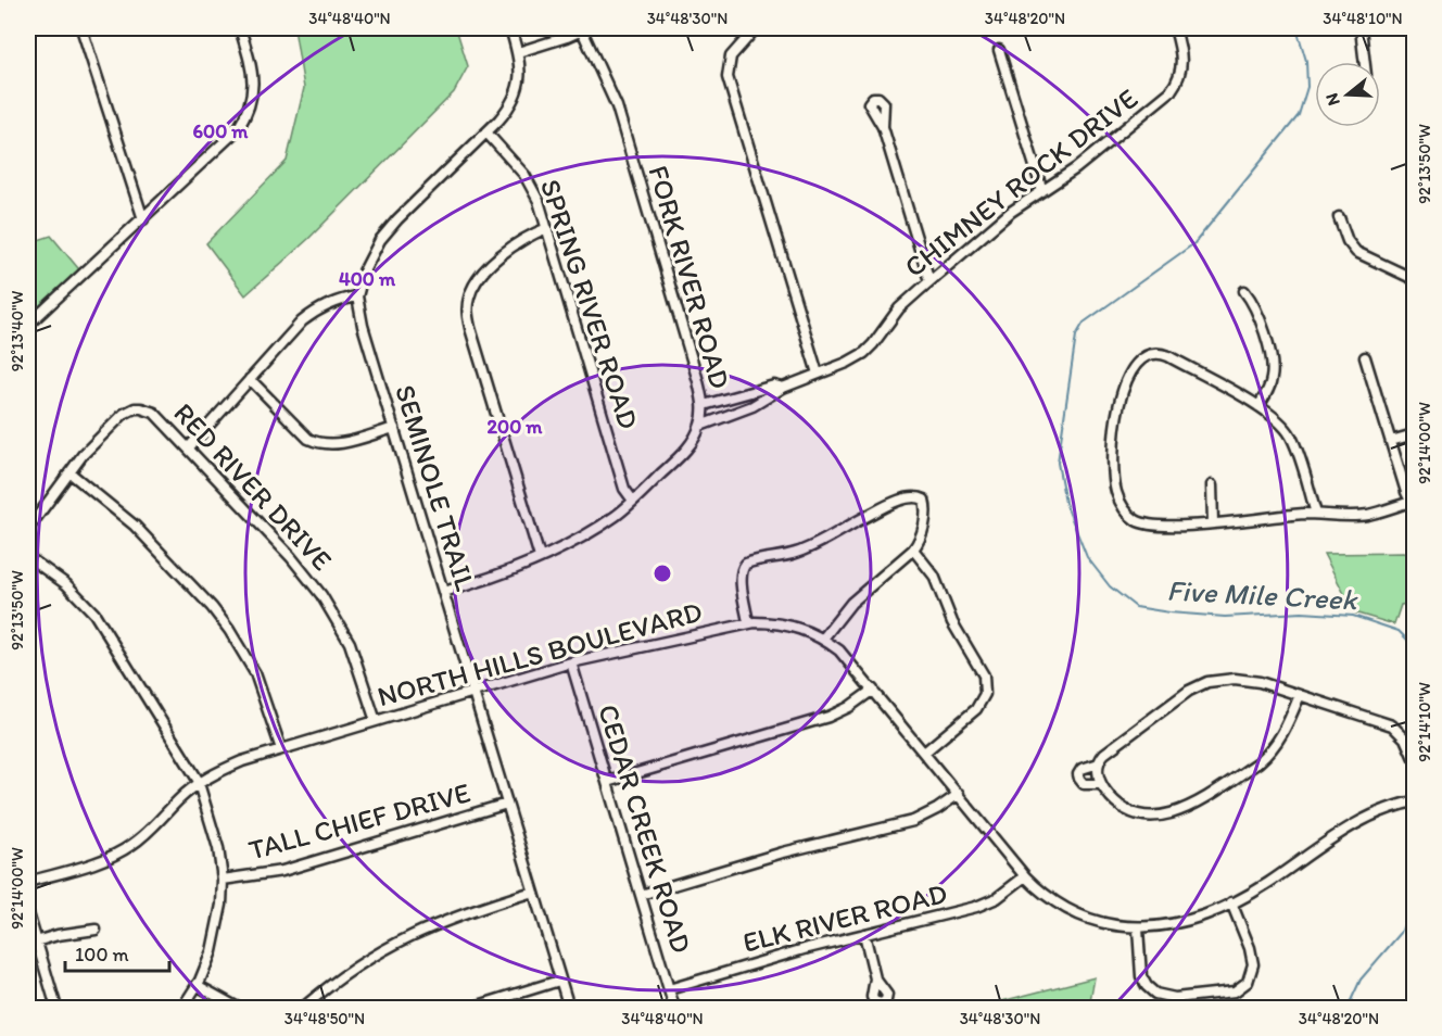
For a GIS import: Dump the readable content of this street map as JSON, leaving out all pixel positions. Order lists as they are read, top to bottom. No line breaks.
{"streets":{"street":["CHIMNEY ROCK DRIVE","FORK RIVER ROAD","SPRING RIVER ROAD","RED RIVER DRIVE","SEMINOLE TRAIL","NORTH HILLS BOULEVARD","TALL CHIEF DRIVE","CEDAR CREEK ROAD","ELK RIVER ROAD"]},"crossings":[["CHIMNEY ROCK DRIVE","FORK RIVER ROAD"],["FORK RIVER ROAD","SPRING RIVER ROAD"],["FORK RIVER ROAD","SEMINOLE TRAIL"],["SPRING RIVER ROAD","SEMINOLE TRAIL"],["RED RIVER DRIVE","NORTH HILLS BOULEVARD"],["SEMINOLE TRAIL","NORTH HILLS BOULEVARD"],["SEMINOLE TRAIL","TALL CHIEF DRIVE"],["NORTH HILLS BOULEVARD","CEDAR CREEK ROAD"],["NORTH HILLS BOULEVARD","ELK RIVER ROAD"],["CEDAR CREEK ROAD","ELK RIVER ROAD"]],"water":["Five Mile Creek"],"scale_bar":"100 m","north":"left","coordinates":["34°48'40\"N","34°48'30\"N","34°48'20\"N","34°48'10\"N","92°13'50\"W","92°13'40\"W","92°14'00\"W","92°14'10\"W","34°48'50\"N"],"rings":["600 m","400 m","200 m"]}
